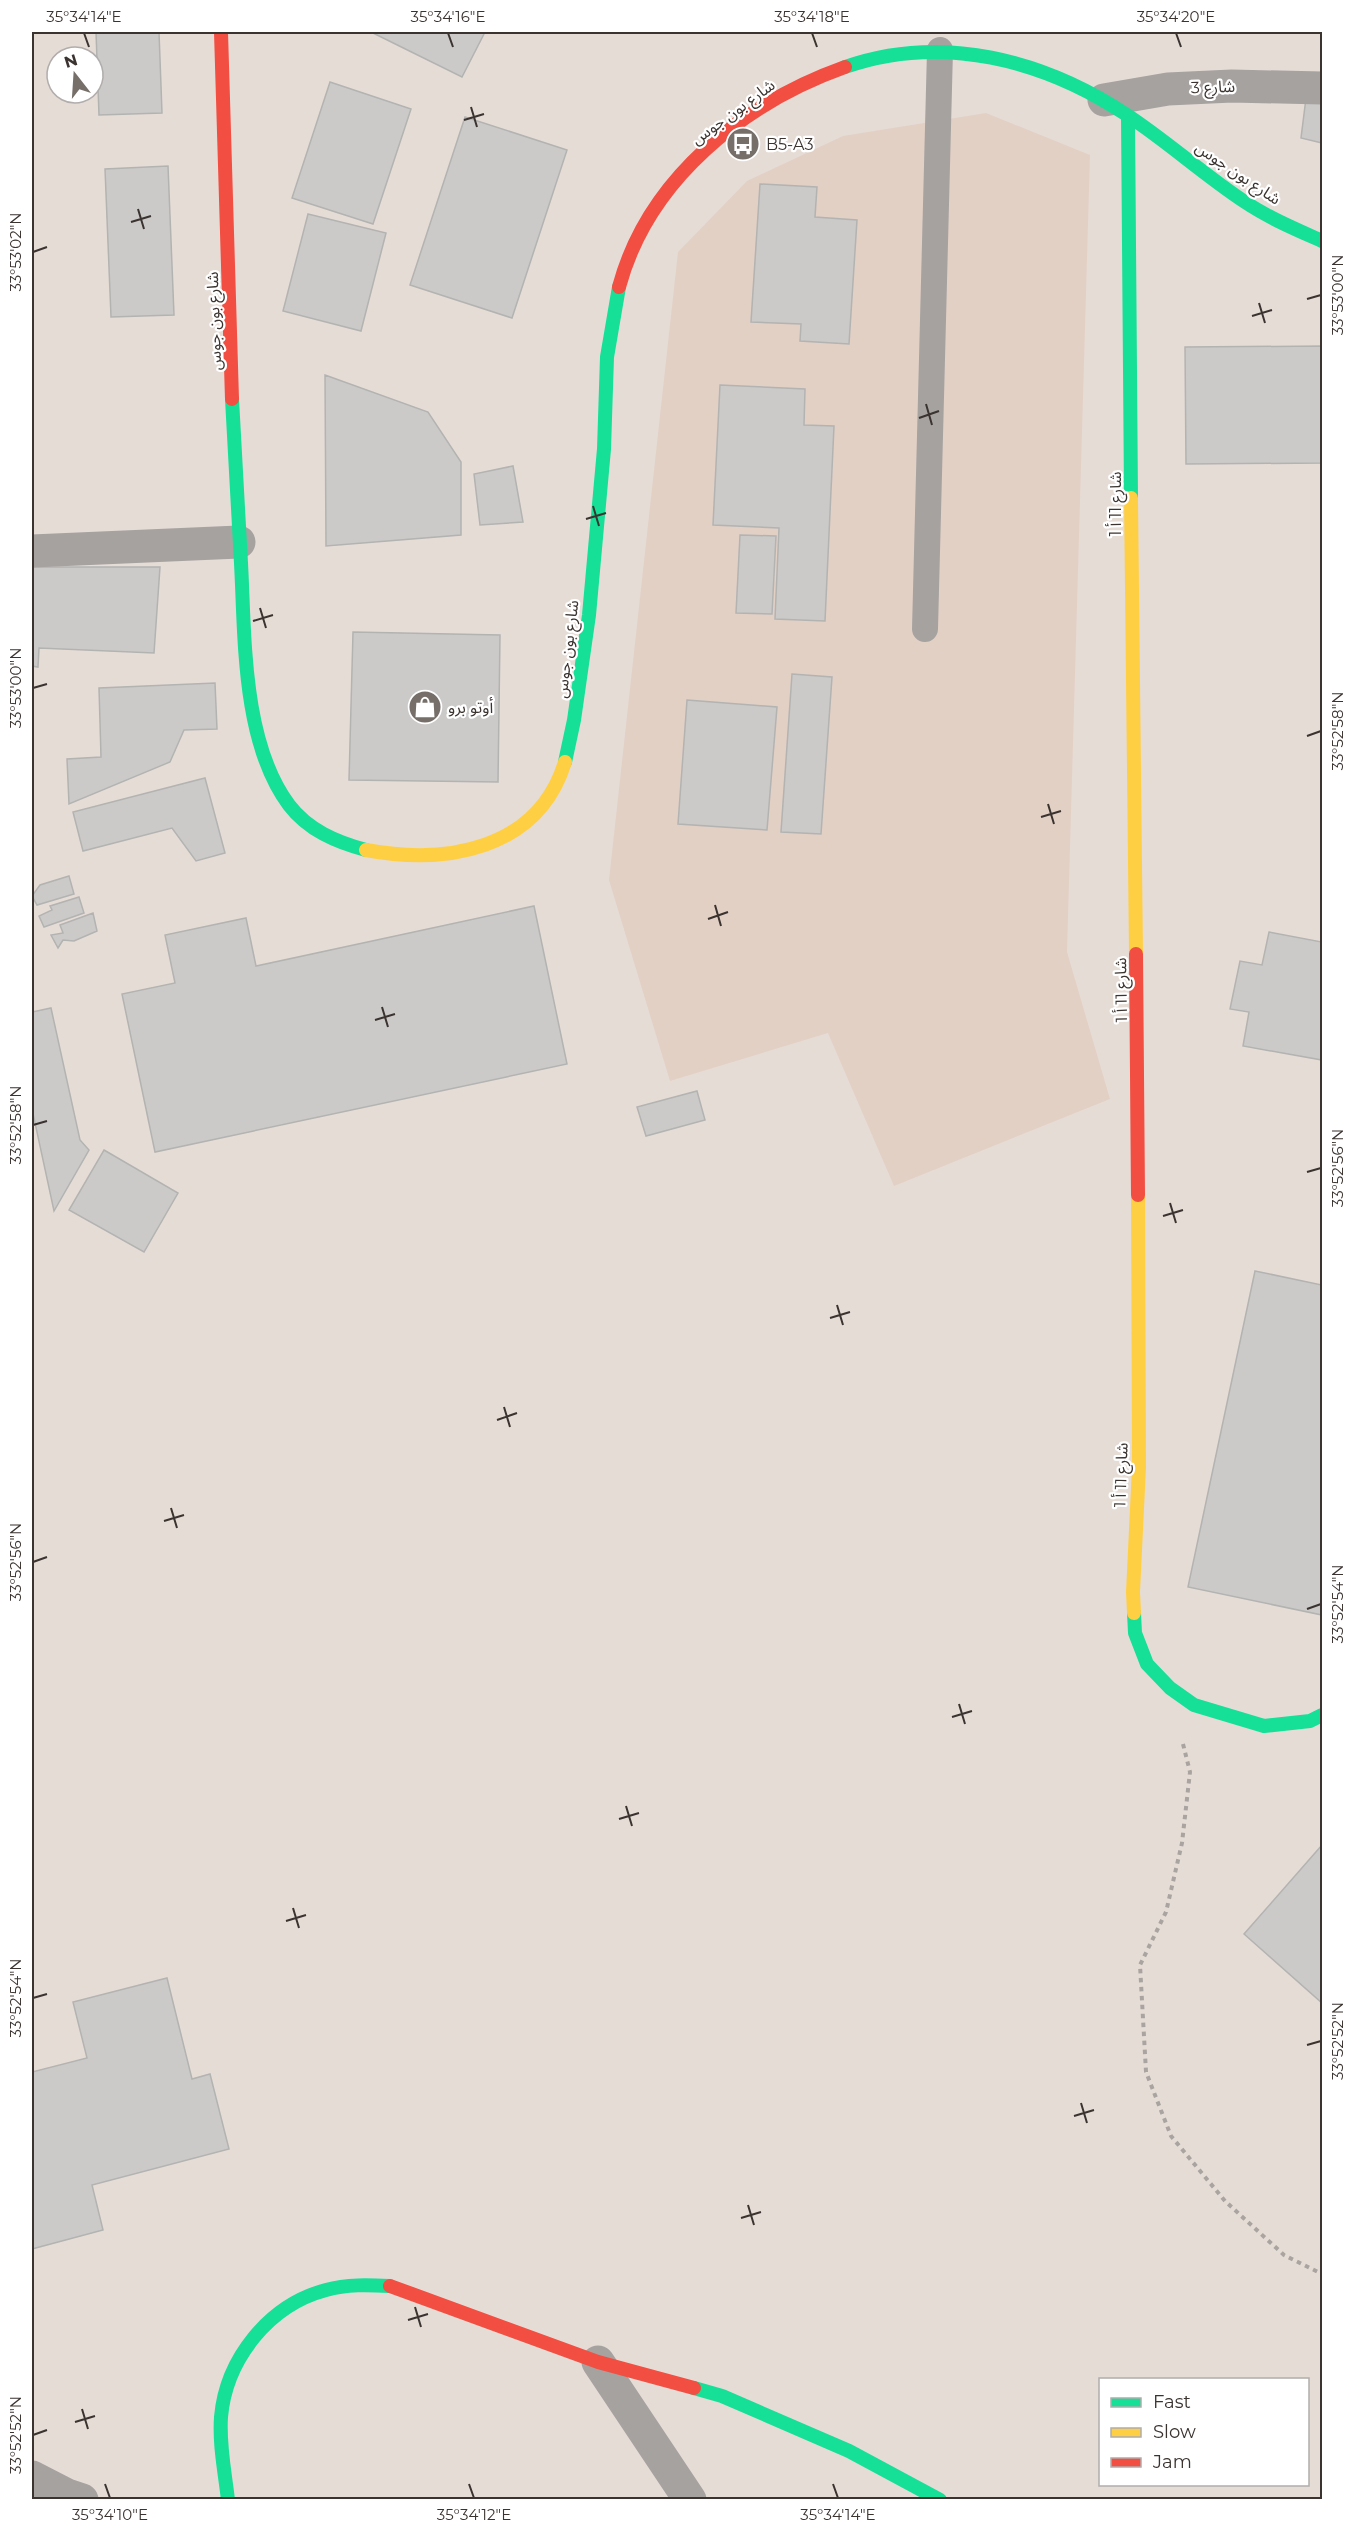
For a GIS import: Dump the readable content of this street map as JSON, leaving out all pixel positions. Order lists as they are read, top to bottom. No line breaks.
{"streets":{"street":["شارع 3","شارع بون جوس","شارع 11 أ 1"]},"crossings":[["شارع 3","شارع بون جوس"],["شارع 3","شارع 11 أ 1"],["شارع بون جوس","شارع 11 أ 1"]],"places":{"bus stop":["B5-A3"],"shop":["أوتو برو"]},"legend":["Fast","Slow","Jam"],"north":"top","coordinates":["35°34'14\"E","35°34'16\"E","35°34'18\"E","35°34'20\"E","33°53'02\"N","33°53'00\"N","33°52'58\"N","33°52'56\"N","33°52'54\"N","33°52'52\"N","35°34'10\"E","35°34'12\"E"]}
